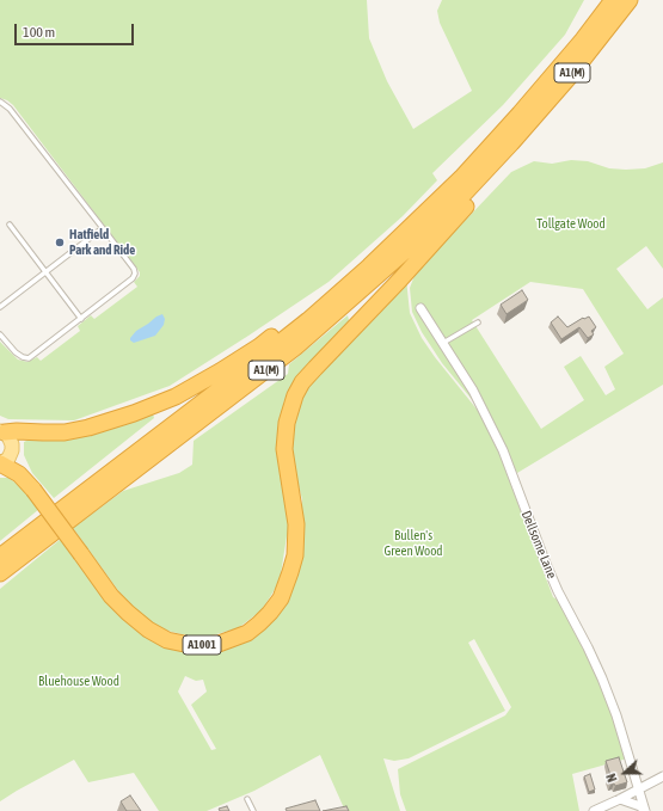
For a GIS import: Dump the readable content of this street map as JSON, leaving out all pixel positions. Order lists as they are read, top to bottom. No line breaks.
{"streets":{"highway":["A1(M)","A1001"],"street":["Dellsome Lane"]},"crossings":[["A1(M)","A1001"]],"parks":["Tollgate Wood","Bullen's Green Wood","Bluehouse Wood"],"places":["Hatfield Park and Ride"],"scale_bar":"100 m","north":"left"}
